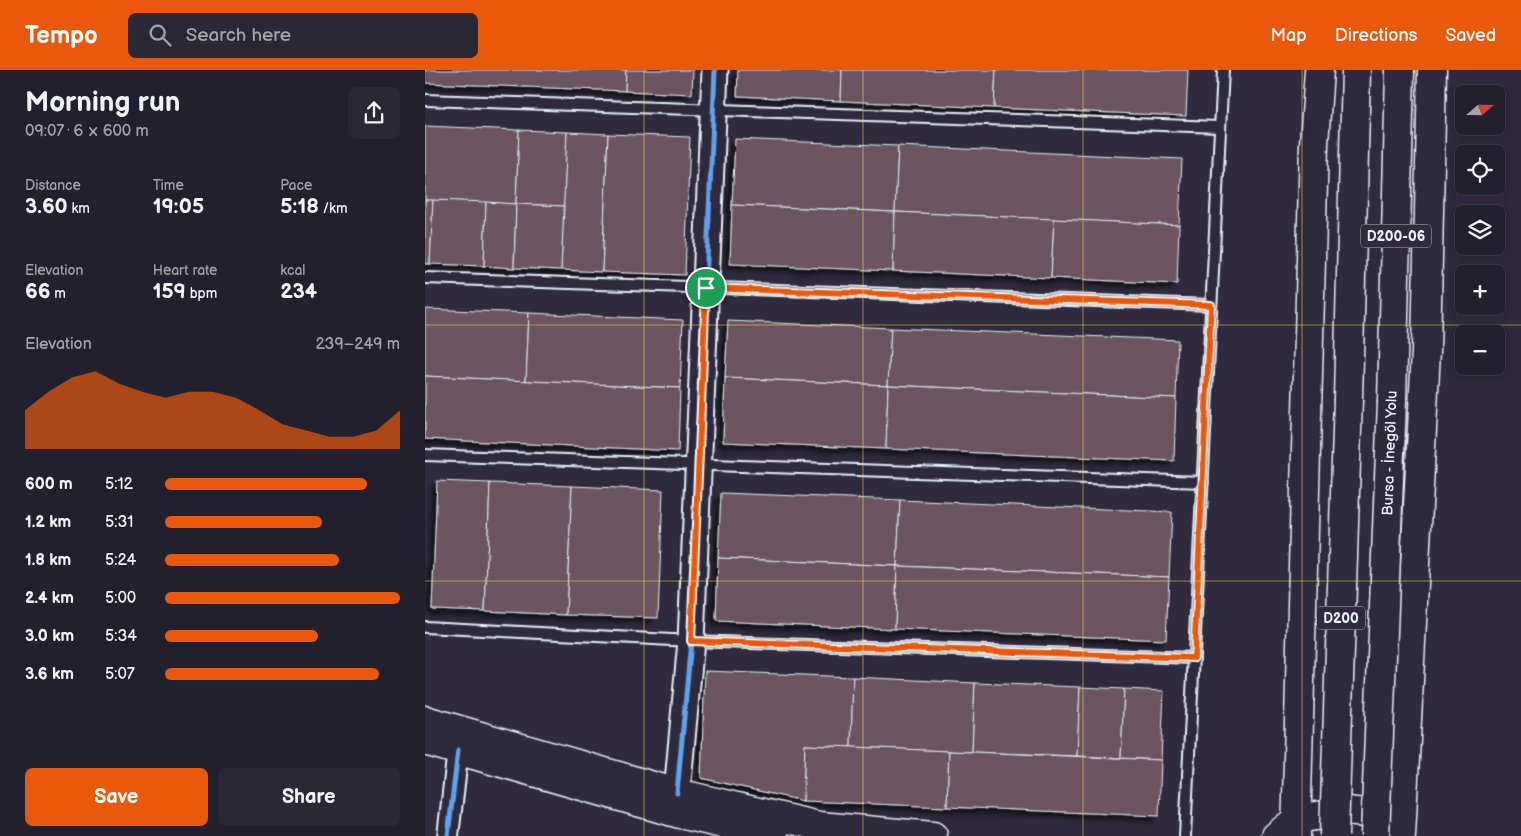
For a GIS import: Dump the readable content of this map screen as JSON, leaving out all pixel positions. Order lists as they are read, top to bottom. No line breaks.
{"streets":{"main road":["D200-06","Bursa - İnegöl Yolu","D200"]},"crossings":[["D200-06","D200"]],"north":"right","page":{"header":"Tempo","search":"Search here","nav":["Map","Directions","Saved"],"heading":["Morning run","09:07 · 6 × 600 m"],"map_buttons":["+","−"],"stats":[["Distance","3.60 km"],["Time","19:05"],["Pace","5:18 /km"],["Elevation","66 m"],["Heart rate","159 bpm"],["kcal","234"]],"chart":["Elevation","239–249 m"],"list":[{"name":"600 m","note":"5:12"},{"name":"1.2 km","note":"5:31"},{"name":"1.8 km","note":"5:24"},{"name":"2.4 km","note":"5:00"},{"name":"3.0 km","note":"5:34"},{"name":"3.6 km","note":"5:07"}],"buttons":["Save","Share"]}}
